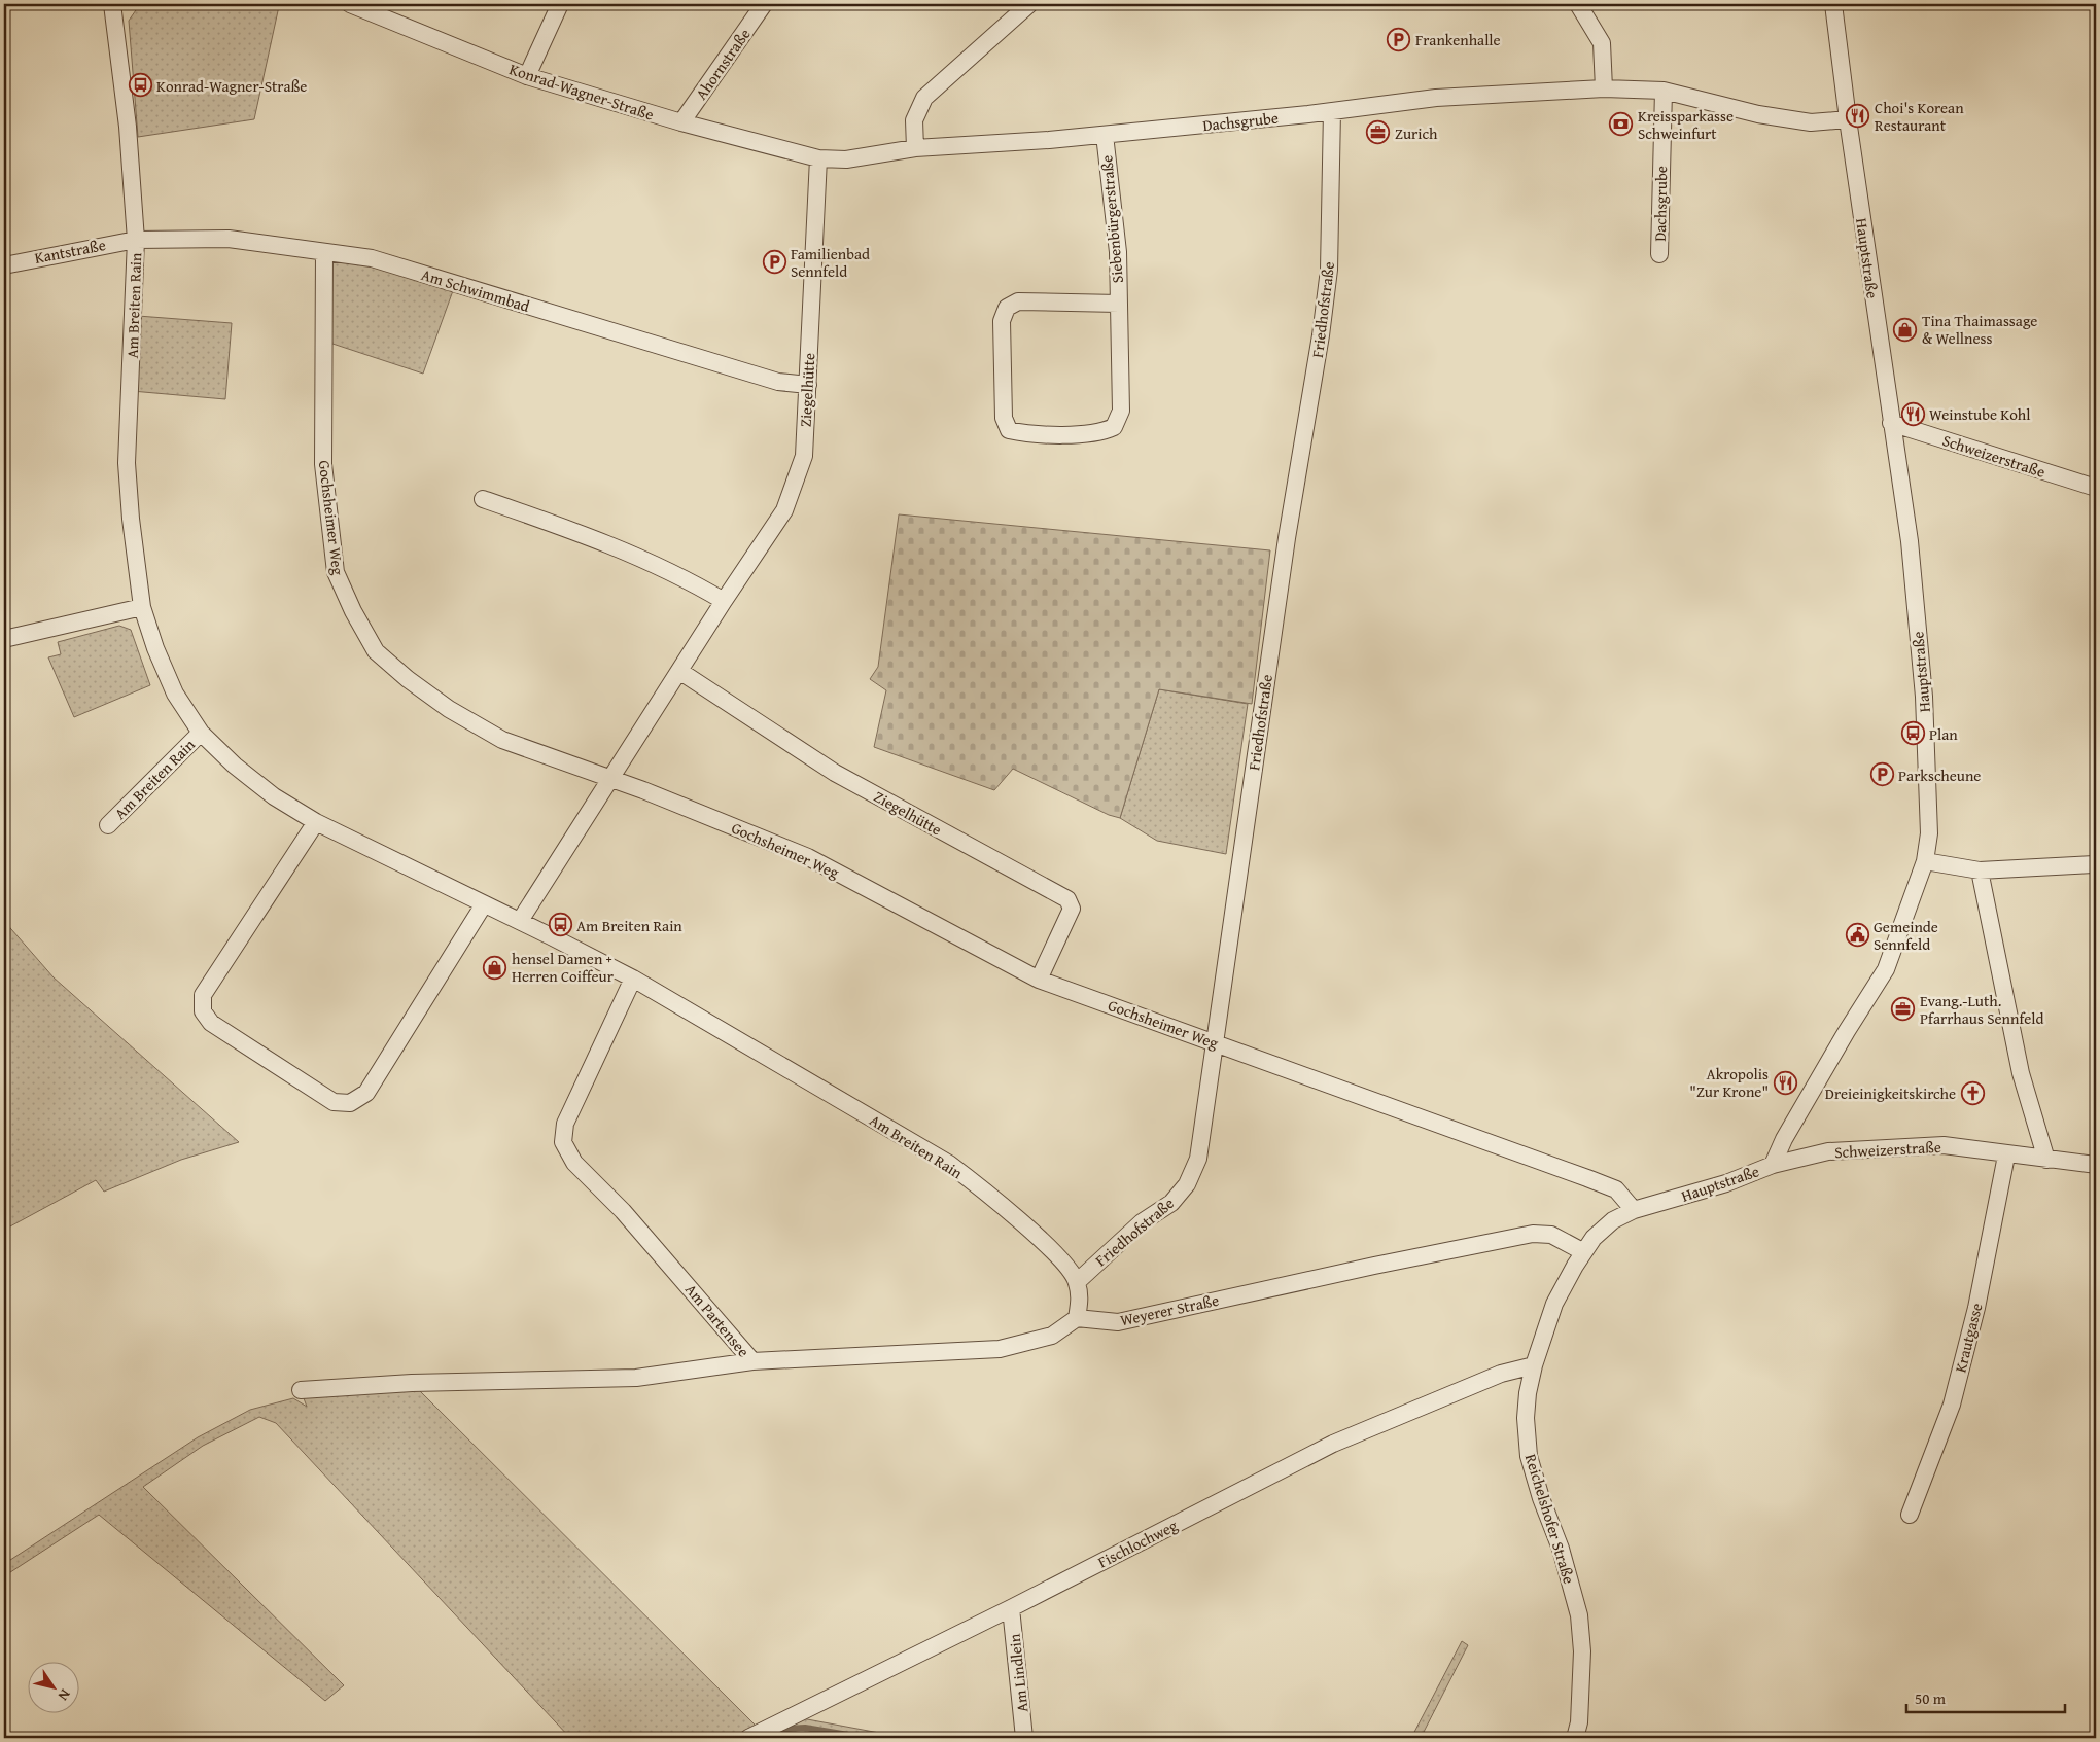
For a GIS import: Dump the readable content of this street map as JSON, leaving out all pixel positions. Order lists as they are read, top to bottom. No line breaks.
{"streets":{"street":["Ahornstraße","Konrad-Wagner-Straße","Dachsgrube","Siebenbürgerstraße","Kantstraße","Hauptstraße","Am Schwimmbad","Am Breiten Rain","Friedhofstraße","Ziegelhütte","Schweizerstraße","Gochsheimer Weg","Weyerer Straße","Am Partensee","Krautgasse","Reichelshofer Straße","Fischlochweg","Am Lindlein"]},"crossings":[["Ahornstraße","Konrad-Wagner-Straße"],["Konrad-Wagner-Straße","Dachsgrube"],["Konrad-Wagner-Straße","Ziegelhütte"],["Dachsgrube","Siebenbürgerstraße"],["Dachsgrube","Hauptstraße"],["Dachsgrube","Friedhofstraße"],["Dachsgrube","Ziegelhütte"],["Kantstraße","Am Schwimmbad"],["Kantstraße","Am Breiten Rain"],["Hauptstraße","Schweizerstraße"],["Hauptstraße","Gochsheimer Weg"],["Hauptstraße","Reichelshofer Straße"],["Am Schwimmbad","Am Breiten Rain"],["Am Schwimmbad","Ziegelhütte"],["Am Schwimmbad","Gochsheimer Weg"],["Am Breiten Rain","Friedhofstraße"],["Am Breiten Rain","Ziegelhütte"],["Am Breiten Rain","Am Partensee"],["Friedhofstraße","Gochsheimer Weg"],["Ziegelhütte","Gochsheimer Weg"],["Schweizerstraße","Krautgasse"],["Gochsheimer Weg","Reichelshofer Straße"],["Weyerer Straße","Reichelshofer Straße"],["Reichelshofer Straße","Fischlochweg"],["Fischlochweg","Am Lindlein"]],"places":{"parking":["Frankenhalle","Familienbad Sennfeld","Parkscheune"],"bus stop":["Konrad-Wagner-Straße","Plan","Am Breiten Rain"],"restaurant":["Choi's Korean Restaurant","Weinstube Kohl","Akropolis \"Zur Krone\""],"bank":["Kreissparkasse Schweinfurt"],"office":["Zurich","Evang.-Luth. Pfarrhaus Sennfeld"],"shop":["Tina Thaimassage & Wellness","hensel Damen + Herren Coiffeur"],"public building":["Gemeinde Sennfeld"],"church":["Dreieinigkeitskirche"]},"scale_bar":"50 m","north":"bottom right"}
